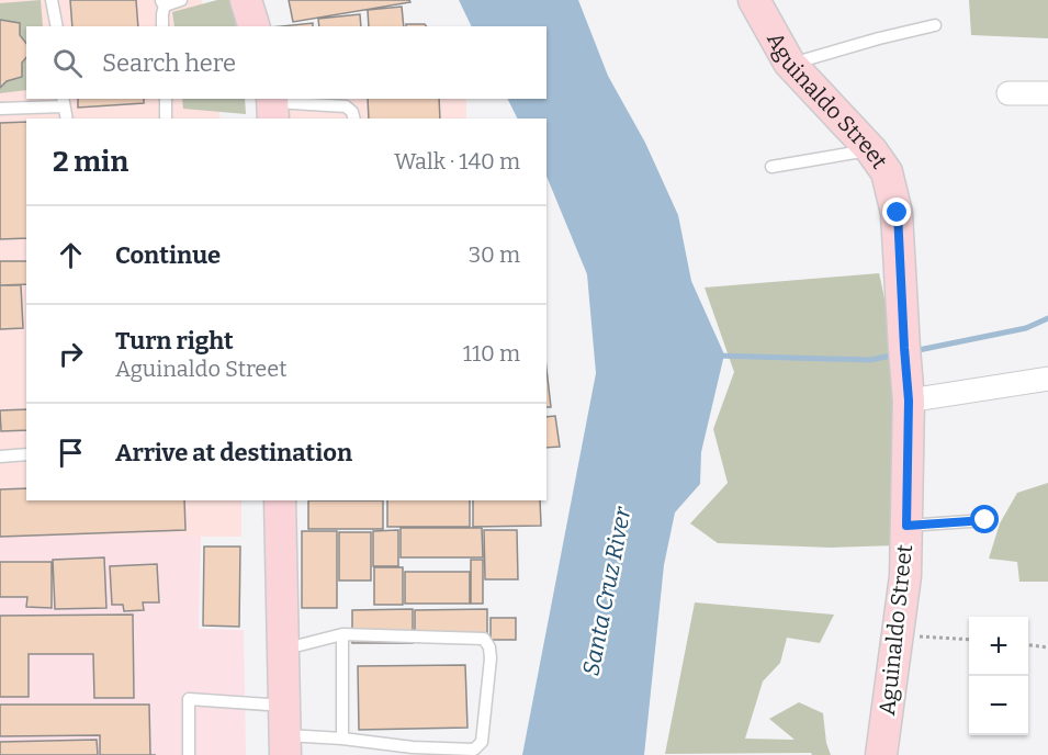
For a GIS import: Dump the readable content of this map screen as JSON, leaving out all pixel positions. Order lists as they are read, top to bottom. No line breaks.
{"streets":{"street":["Aguinaldo Street"]},"water":["Santa Cruz River"],"page":{"search":"Search here","heading":["2 min","Walk · 140 m"],"list":[["Continue","30 m"],["Turn right","Aguinaldo Street","110 m"],"Arrive at destination"],"map_buttons":["+","−"]}}
